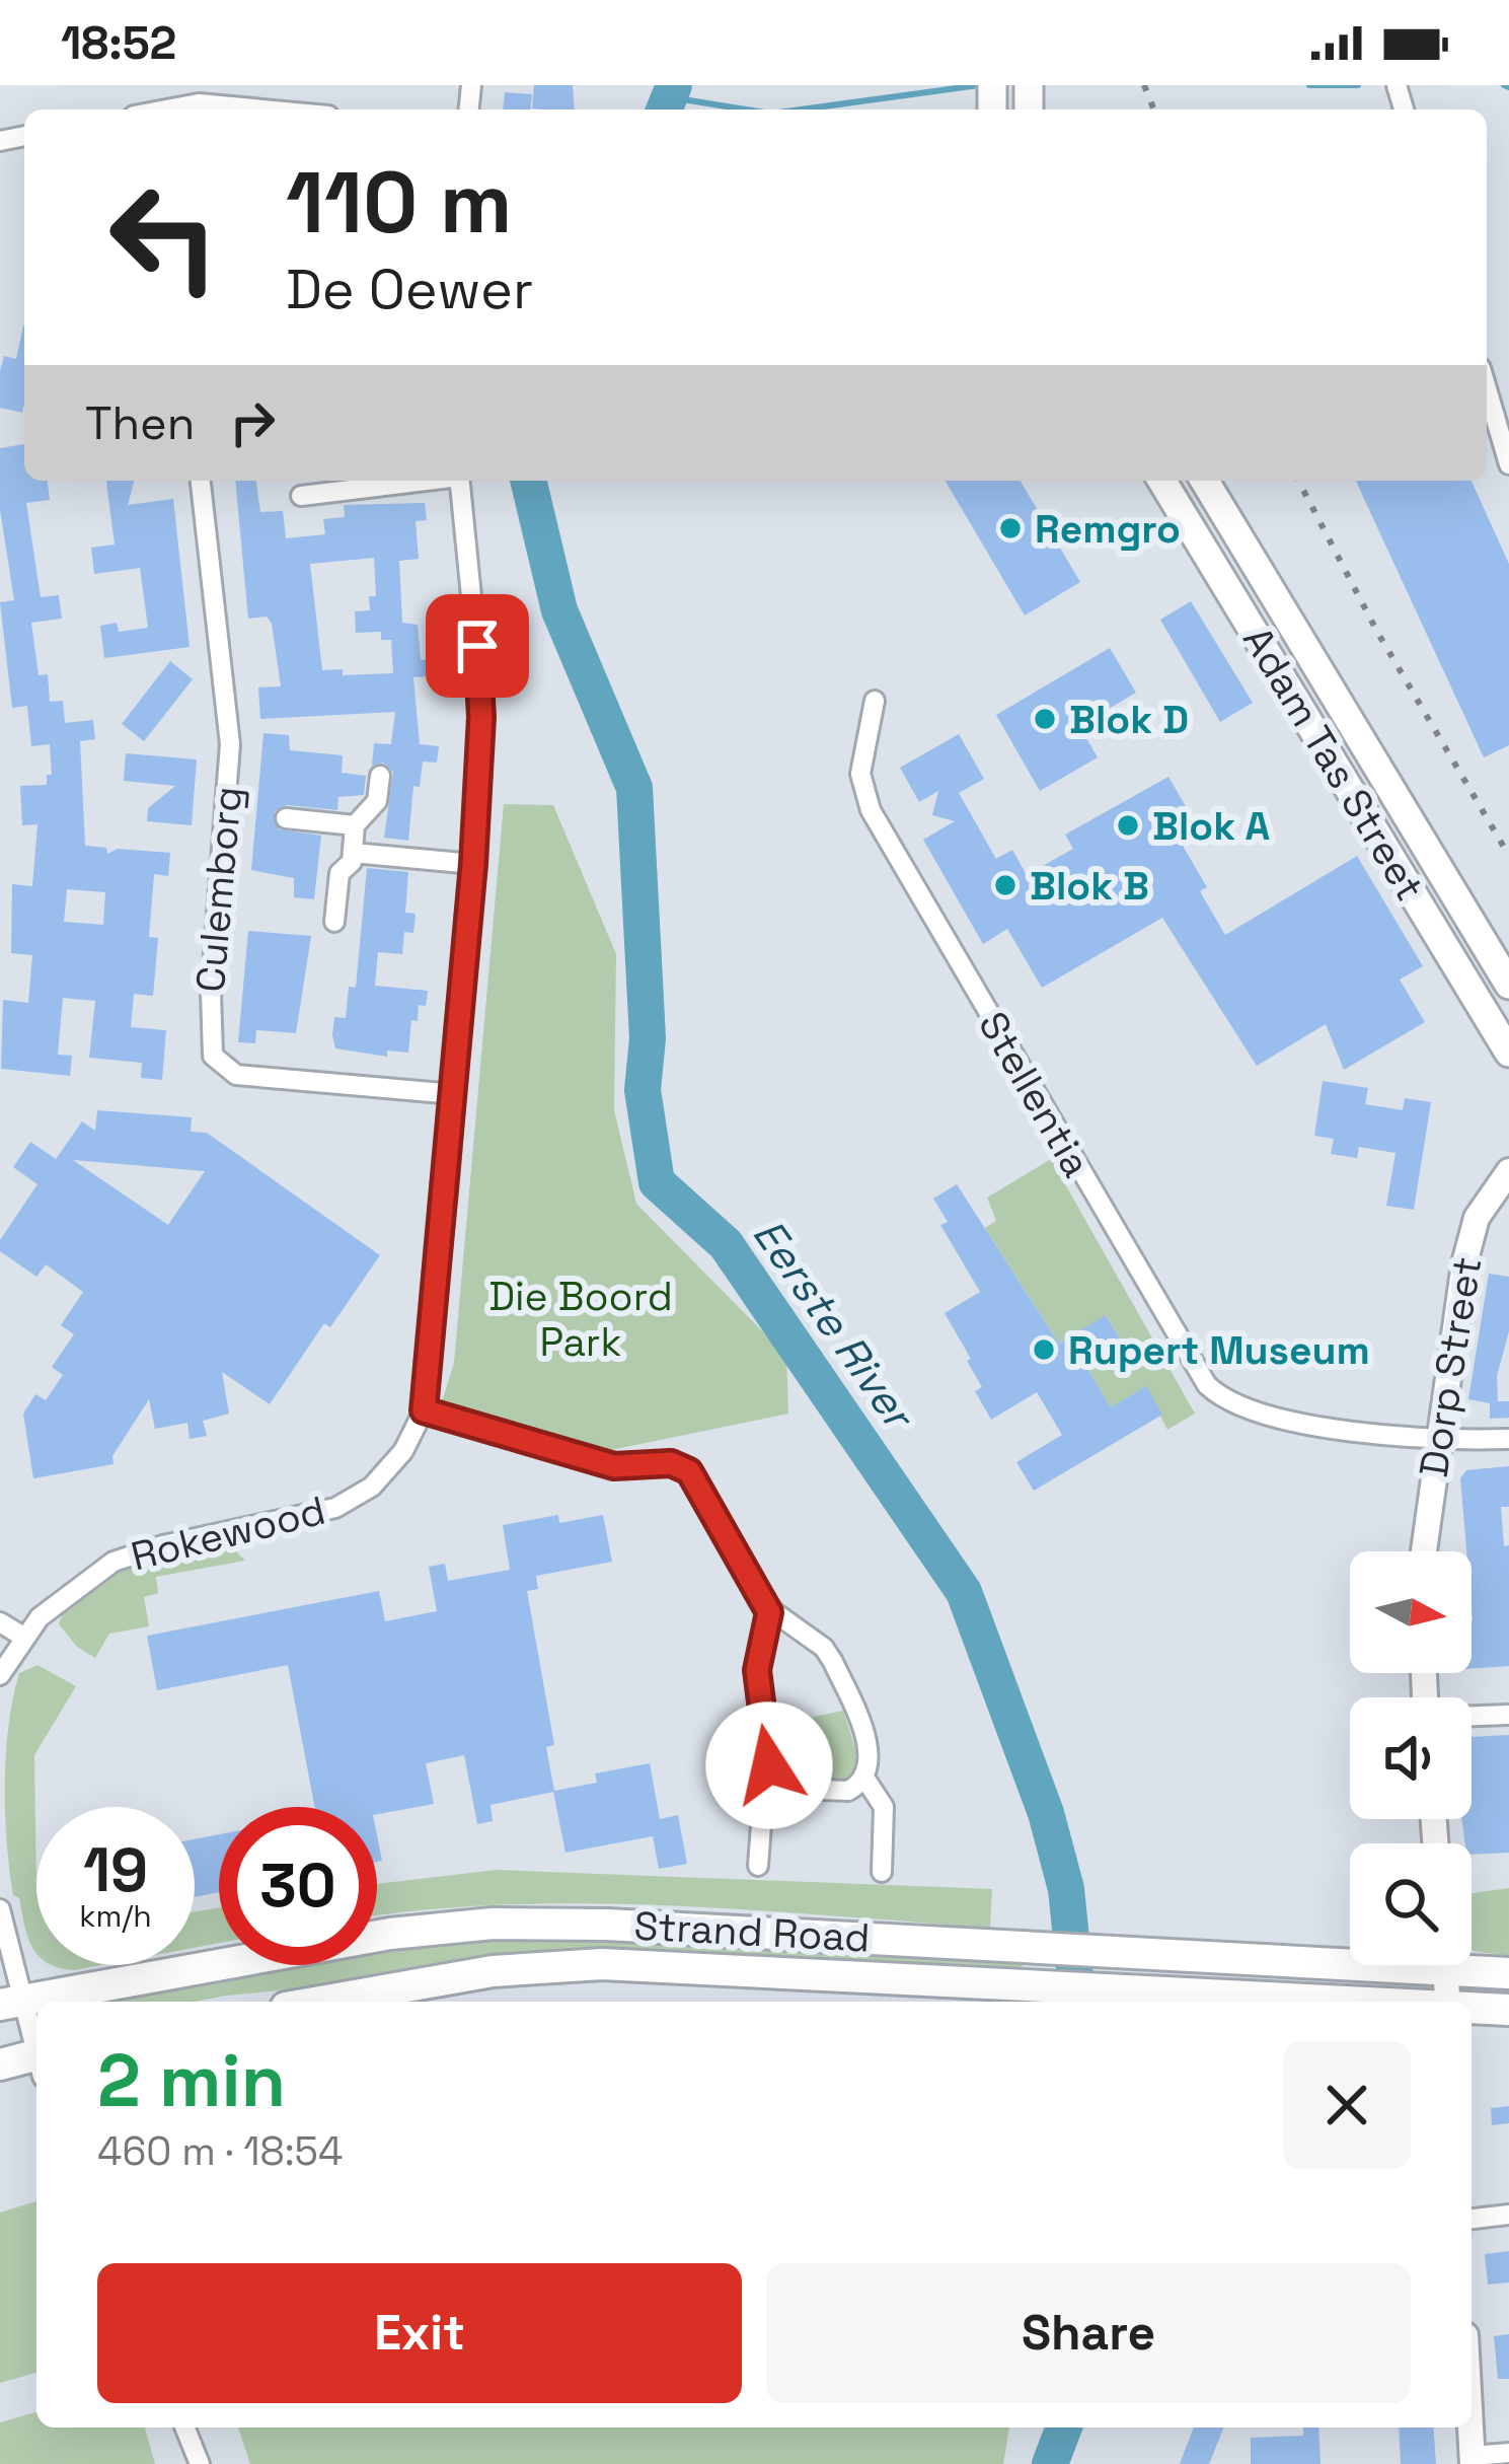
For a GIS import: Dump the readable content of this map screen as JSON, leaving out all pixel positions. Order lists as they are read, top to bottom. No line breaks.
{"streets":{"main road":["Adam Tas Street","Strand Road"],"street":["Culemborg","Stellentia","Dorp Street","Rokewood"]},"crossings":[["Culemborg","Rokewood"],["Stellentia","Dorp Street"]],"water":["Eerste River"],"parks":["Die Boord Park"],"places":["Remgro","Blok D","Blok A","Blok B","Rupert Museum"],"north":"right","page":{"status":"18:52","turn":["110 m","De Oewer"],"then":"Then","speed":"19 km/h","limit":"30","heading":["2 min","460 m · 18:54"],"buttons":["Exit","Share"]}}
